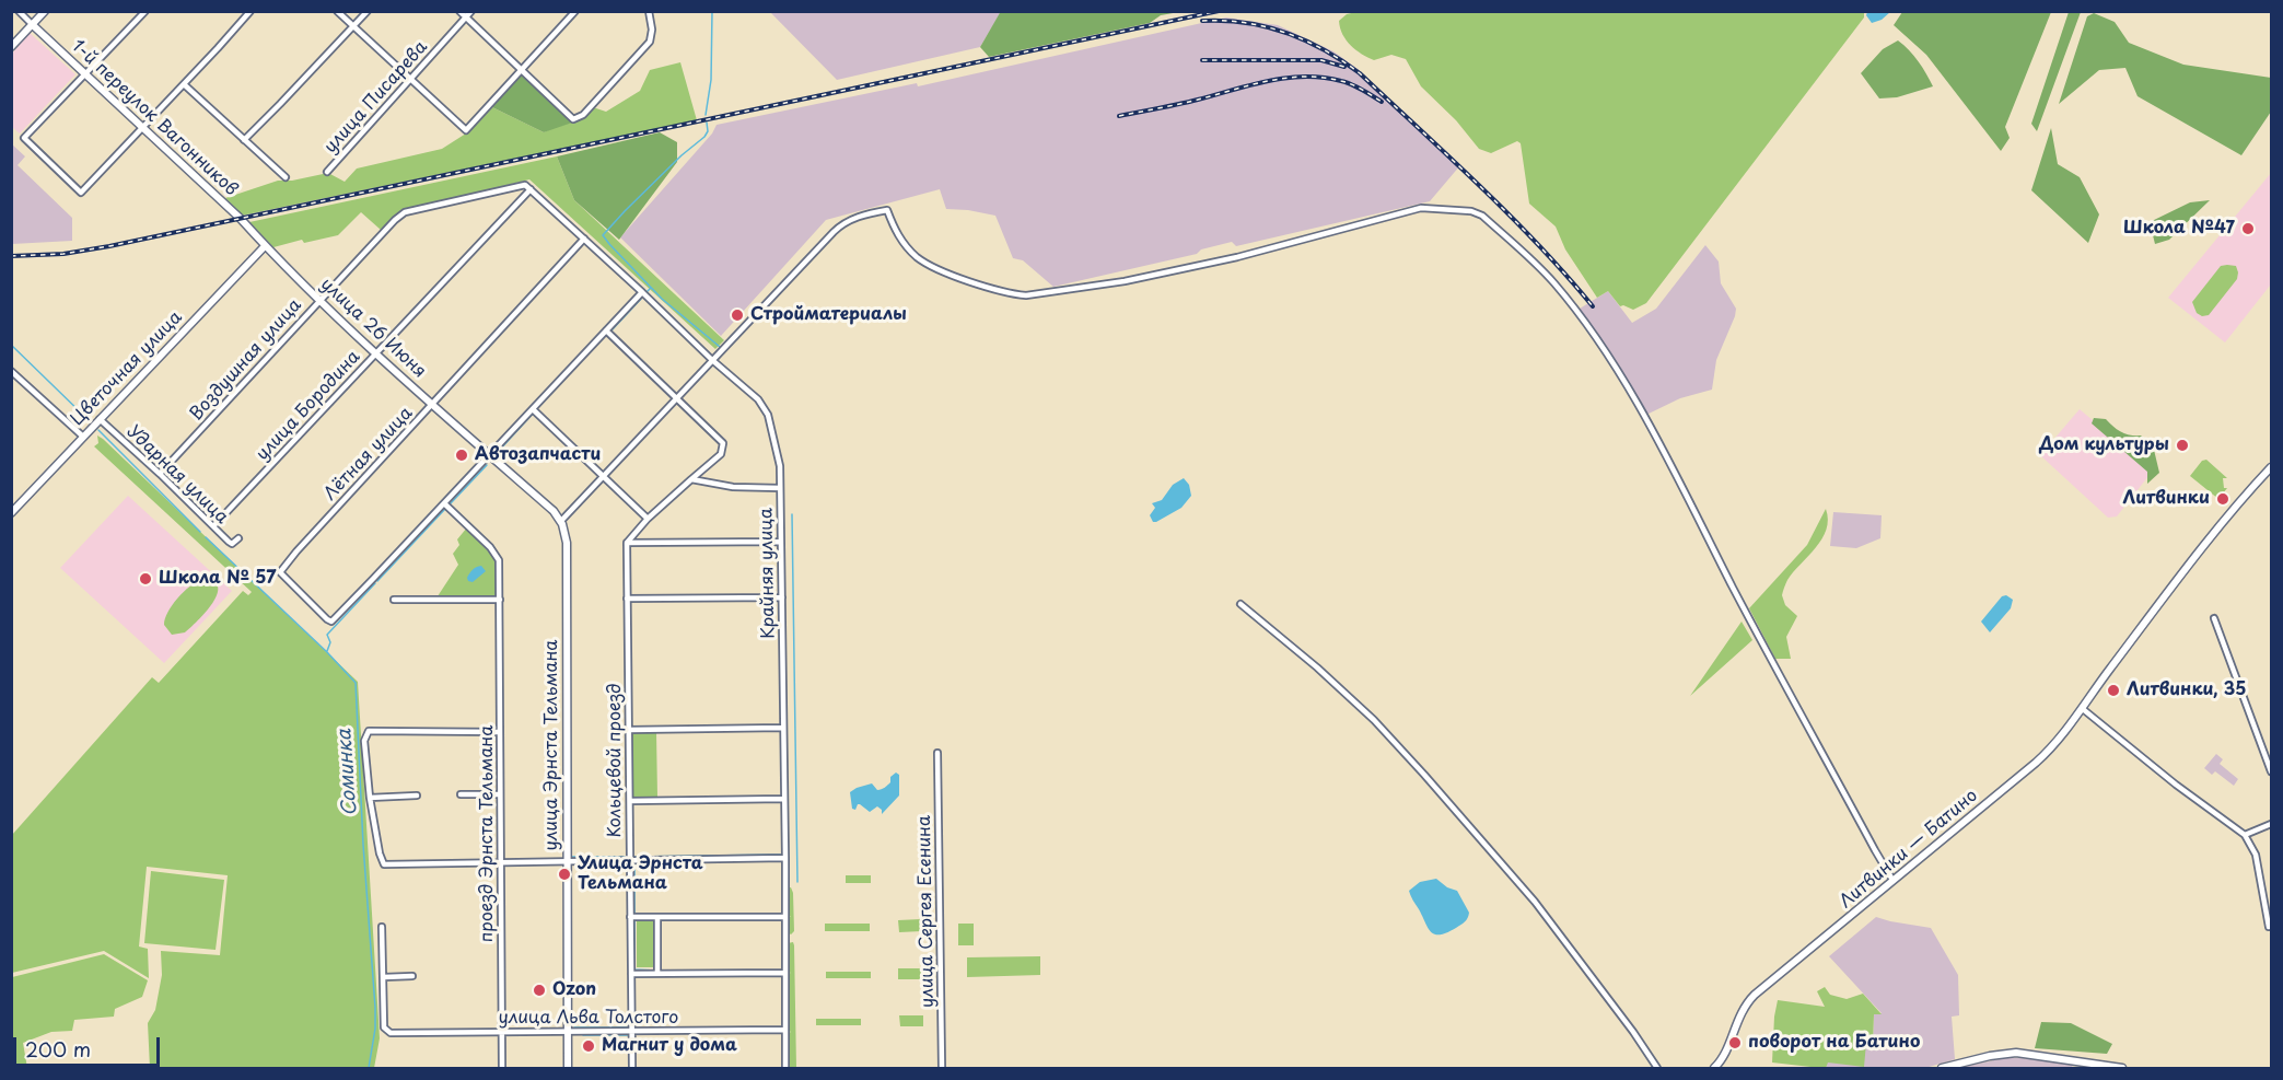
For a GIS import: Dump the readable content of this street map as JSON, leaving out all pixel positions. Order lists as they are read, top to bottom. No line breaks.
{"streets":{"street":["улица Писарева","1-й переулок Вагонников","улица 26 Июня","Воздушная улица","Цветочная улица","улица Бородина","Лётная улица","Ударная улица","Крайняя улица","улица Эрнста Тельмана","Кольцевой проезд","проезд Эрнста Тельмана","Литвинки — Батино","улица Сергея Есенина","улица Льва Толстого"]},"crossings":[["1-й переулок Вагонников","улица 26 Июня"],["улица 26 Июня","Воздушная улица"],["улица 26 Июня","Цветочная улица"],["улица 26 Июня","улица Бородина"],["улица 26 Июня","Лётная улица"],["Воздушная улица","улица Бородина"],["Воздушная улица","Ударная улица"],["Воздушная улица","Крайняя улица"],["Цветочная улица","Ударная улица"],["улица Бородина","Ударная улица"],["улица Бородина","Крайняя улица"],["Лётная улица","Крайняя улица"],["Лётная улица","проезд Эрнста Тельмана"],["Крайняя улица","улица Льва Толстого"],["улица Эрнста Тельмана","улица Льва Толстого"],["Кольцевой проезд","улица Льва Толстого"],["проезд Эрнста Тельмана","улица Льва Толстого"]],"water":["Соминка"],"places":["Школа №47","Стройматериалы","Дом культуры","Автозапчасти","Литвинки","Школа № 57","Литвинки, 35","Улица Эрнста Тельмана","Ozon","поворот на Батино","Магнит у дома"],"scale_bar":"200 m"}
